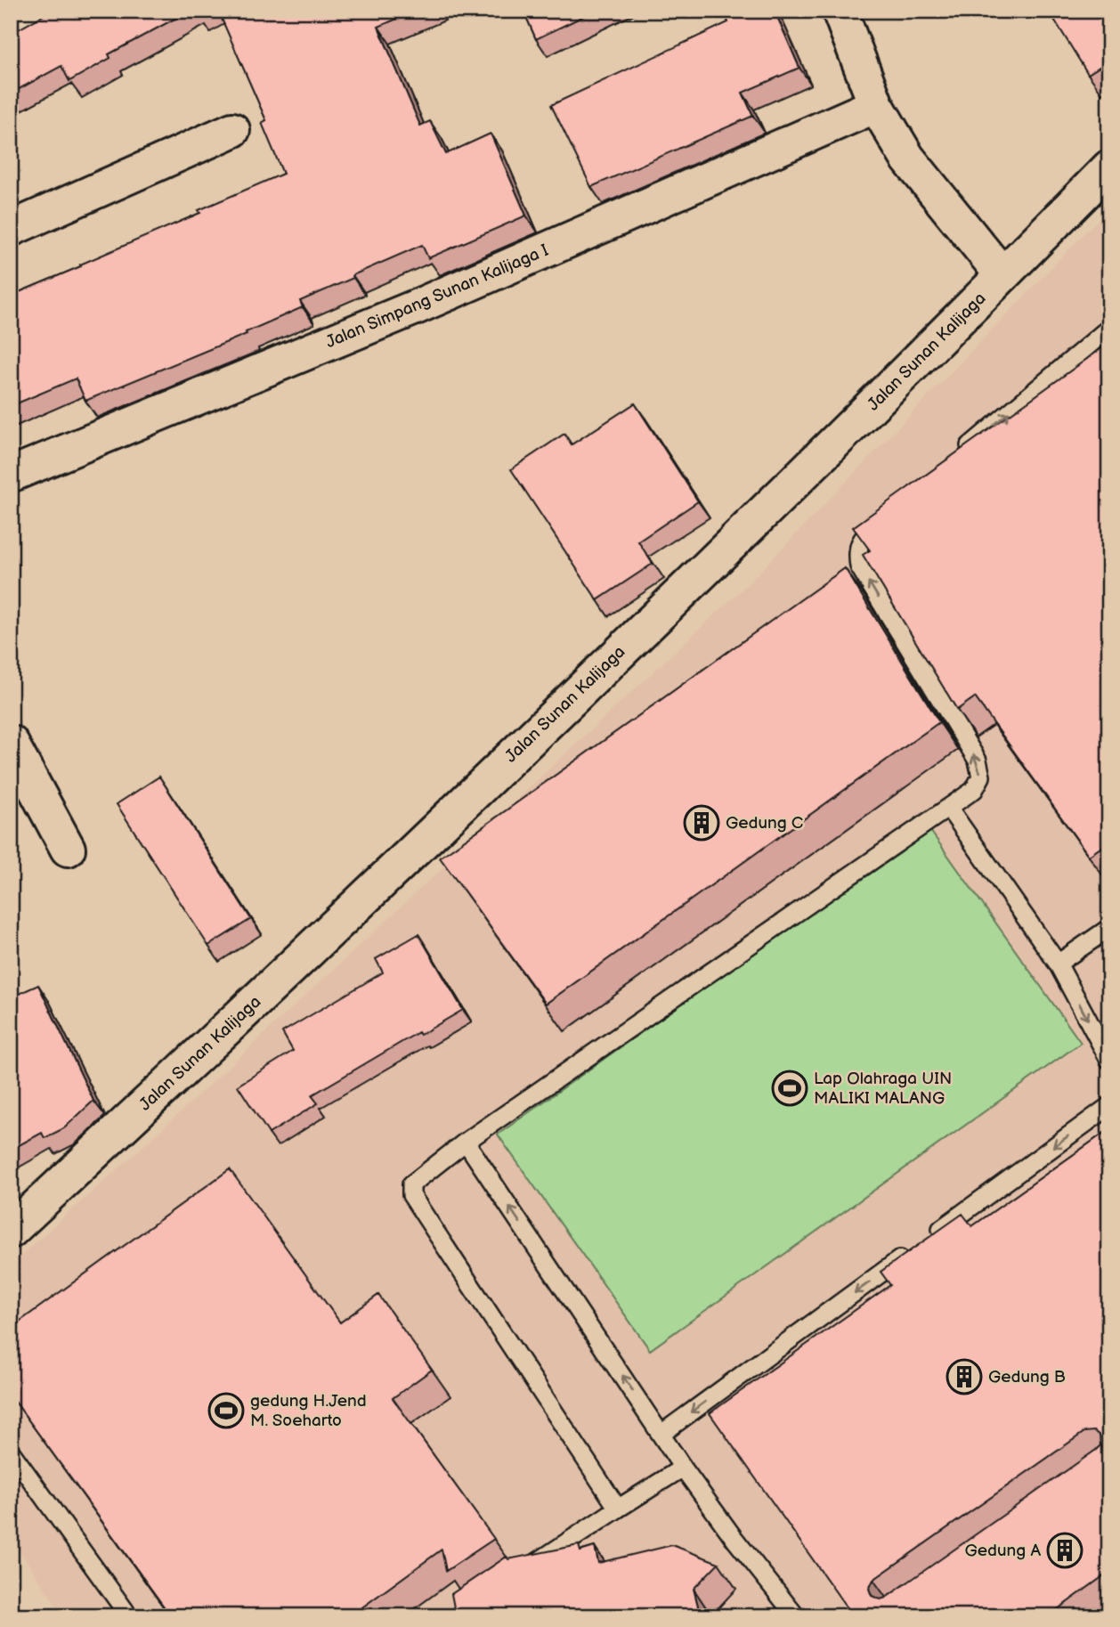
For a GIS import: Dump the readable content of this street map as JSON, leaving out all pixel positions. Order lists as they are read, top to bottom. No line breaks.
{"streets":{"street":["Jalan Simpang Sunan Kalijaga I","Jalan Sunan Kalijaga"]},"places":{"building":["Gedung C","Gedung B","Gedung A"],"sports":["Lap Olahraga UIN MALIKI MALANG","gedung H.Jend M. Soeharto"]}}
